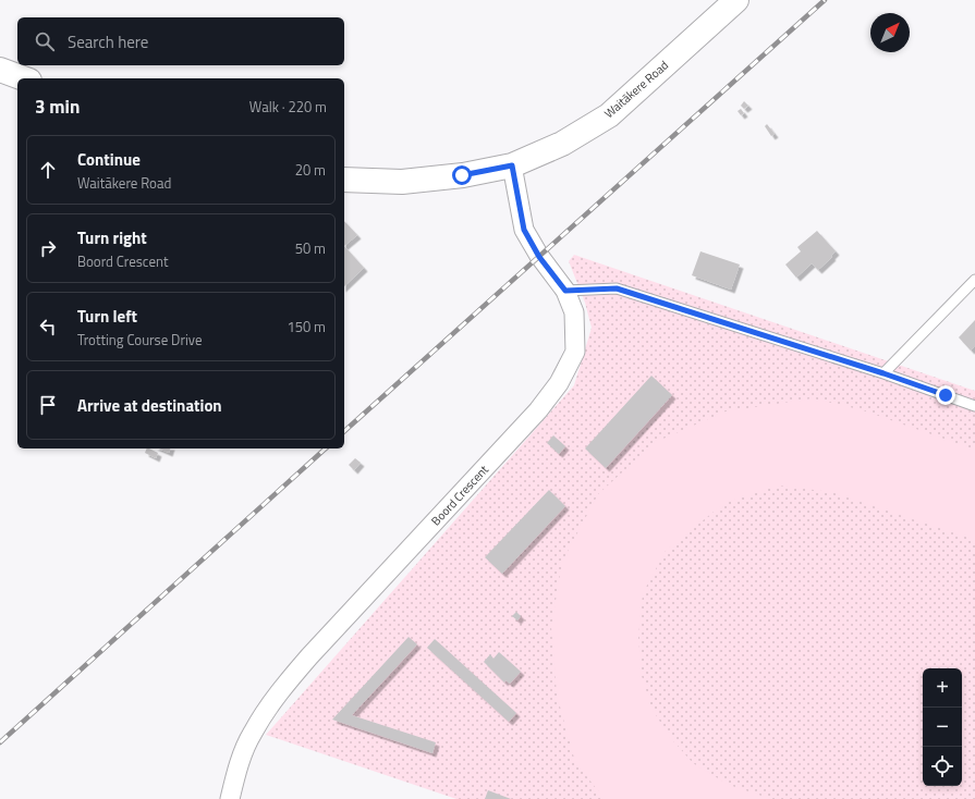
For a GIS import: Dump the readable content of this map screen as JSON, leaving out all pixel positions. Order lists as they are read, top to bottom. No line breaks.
{"streets":{"street":["Waitākere Road","Boord Crescent"]},"crossings":[["Waitākere Road","Boord Crescent"]],"north":"top right","page":{"search":"Search here","heading":["3 min","Walk · 220 m"],"list":[["Continue","Waitākere Road","20 m"],["Turn right","Boord Crescent","50 m"],["Turn left","Trotting Course Drive","150 m"],"Arrive at destination"],"map_buttons":["+","−"]}}
